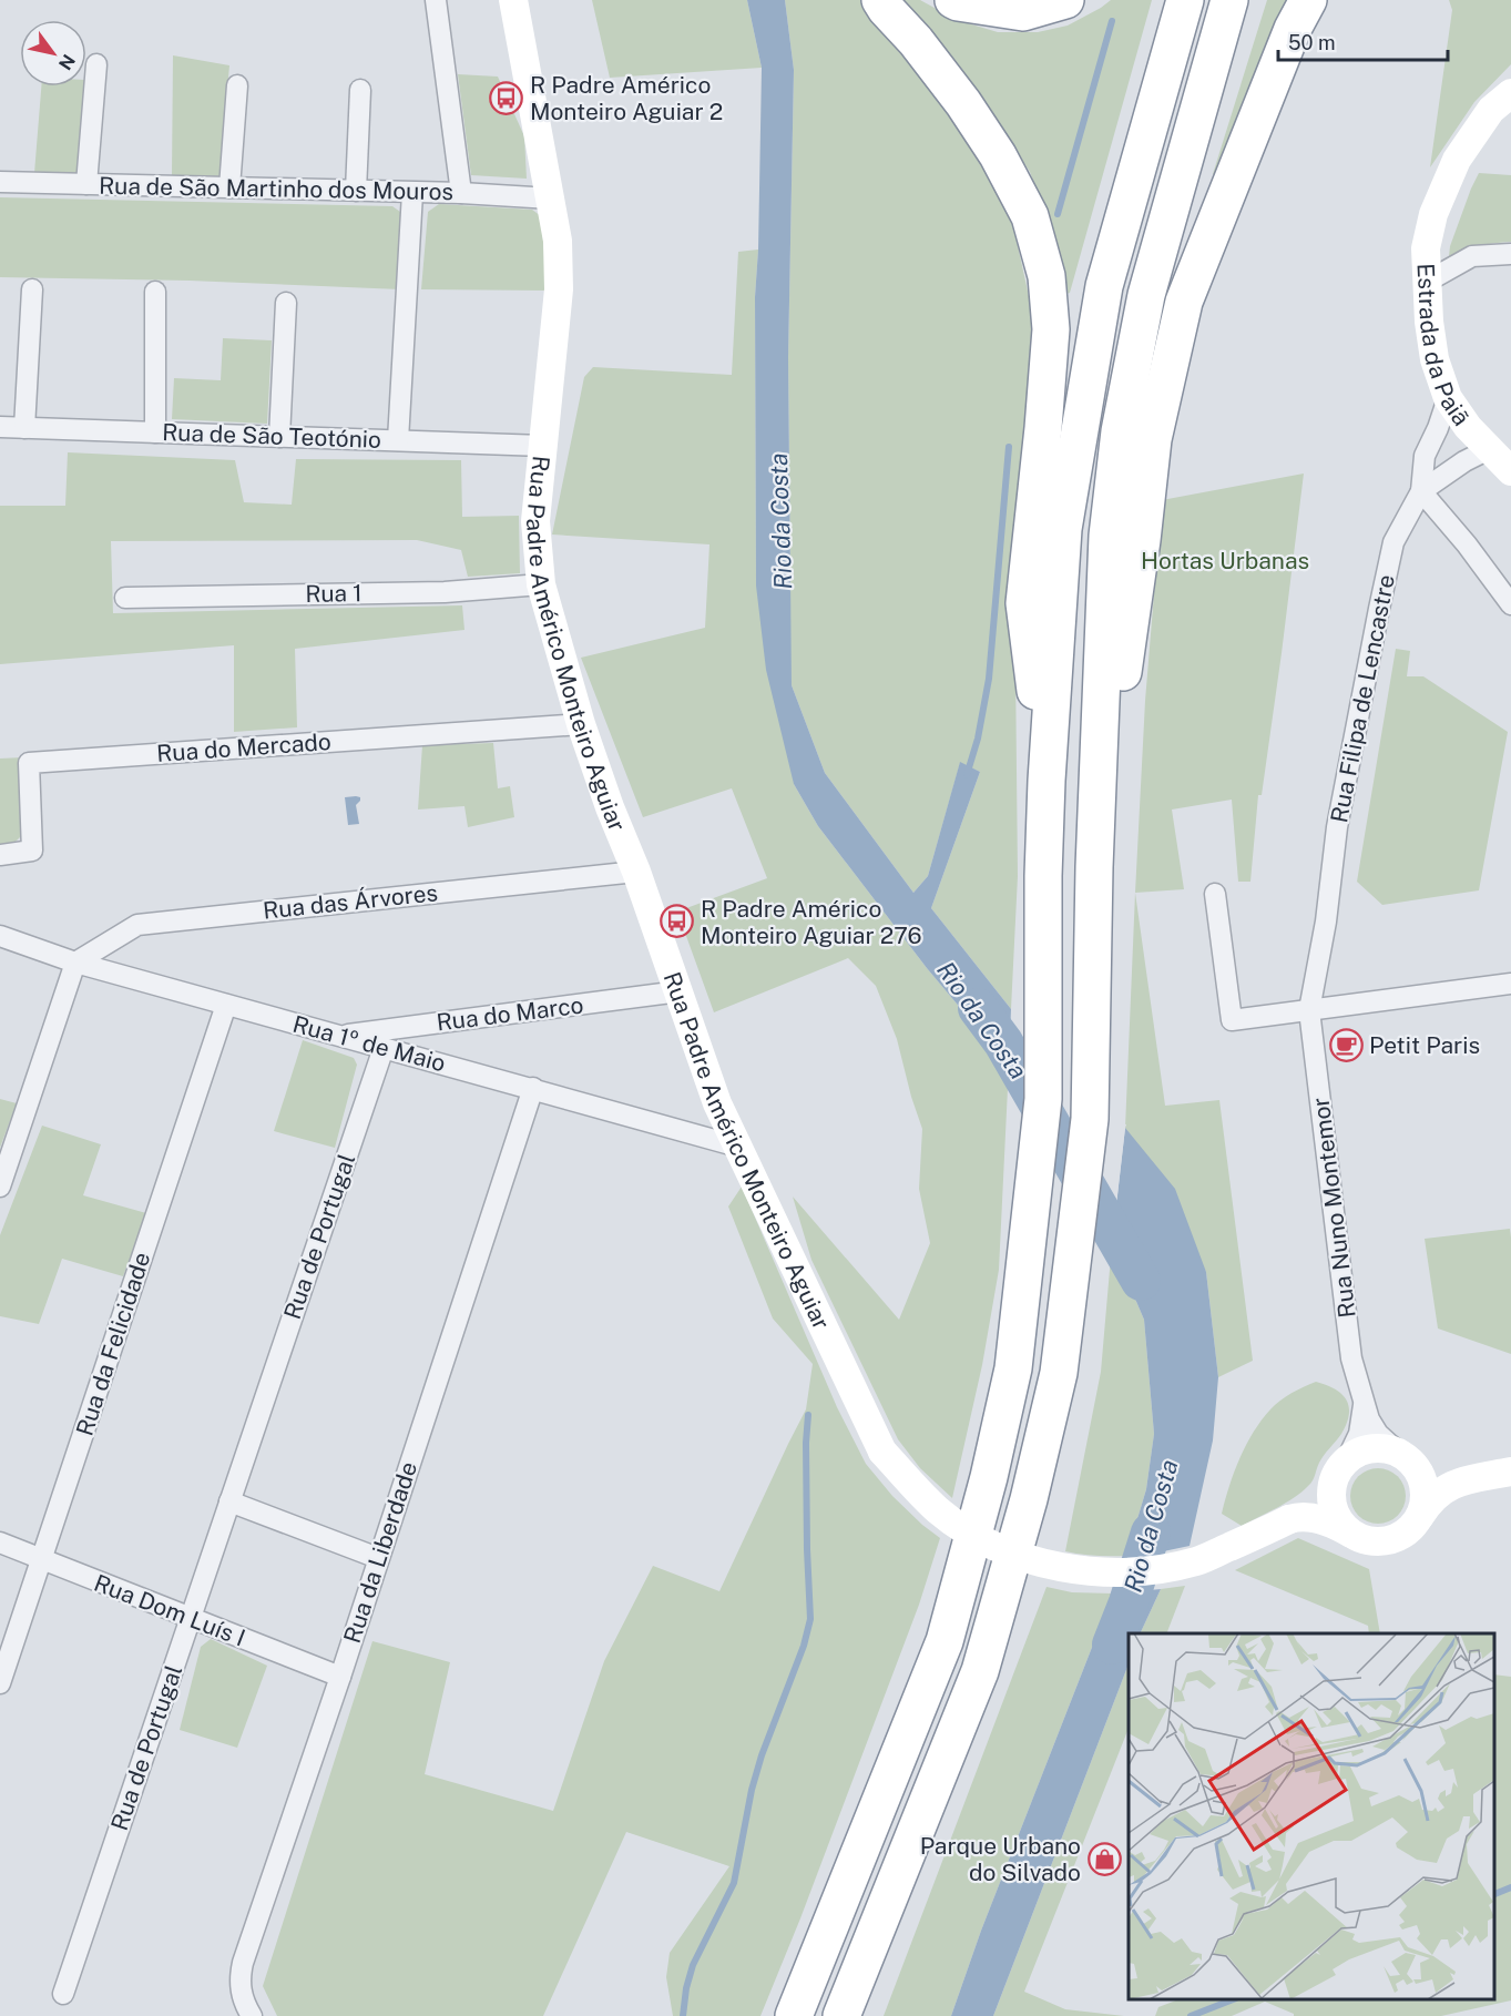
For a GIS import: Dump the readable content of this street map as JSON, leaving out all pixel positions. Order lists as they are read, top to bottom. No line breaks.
{"streets":{"street":["Rua de São Martinho dos Mouros","Estrada da Paiã","Rua de São Teotónio","Rua 1","Rua Padre Américo Monteiro Aguiar","Rua Filipa de Lencastre","Rua do Mercado","Rua das Árvores","Rua do Marco","Rua 1º de Maio","Rua Nuno Montemor","Rua de Portugal","Rua da Felicidade","Rua da Liberdade","Rua Dom Luís I"]},"crossings":[["Rua de São Martinho dos Mouros","Rua Padre Américo Monteiro Aguiar"],["Estrada da Paiã","Rua Filipa de Lencastre"],["Rua de São Teotónio","Rua Padre Américo Monteiro Aguiar"],["Rua 1","Rua Padre Américo Monteiro Aguiar"],["Rua Padre Américo Monteiro Aguiar","Rua do Mercado"],["Rua Padre Américo Monteiro Aguiar","Rua das Árvores"],["Rua Padre Américo Monteiro Aguiar","Rua do Marco"],["Rua Padre Américo Monteiro Aguiar","Rua 1º de Maio"],["Rua Padre Américo Monteiro Aguiar","Rua Nuno Montemor"],["Rua Filipa de Lencastre","Rua Nuno Montemor"],["Rua das Árvores","Rua 1º de Maio"],["Rua do Marco","Rua 1º de Maio"],["Rua 1º de Maio","Rua de Portugal"],["Rua 1º de Maio","Rua da Felicidade"],["Rua 1º de Maio","Rua da Liberdade"],["Rua de Portugal","Rua Dom Luís I"],["Rua da Felicidade","Rua Dom Luís I"],["Rua da Liberdade","Rua Dom Luís I"]],"water":["Rio da Costa"],"parks":["Hortas Urbanas"],"places":{"bus stop":["R Padre Américo Monteiro Aguiar 2","R Padre Américo Monteiro Aguiar 276"],"cafe":["Petit Paris"],"shop":["Parque Urbano do Silvado"]},"scale_bar":"50 m","north":"bottom right"}
